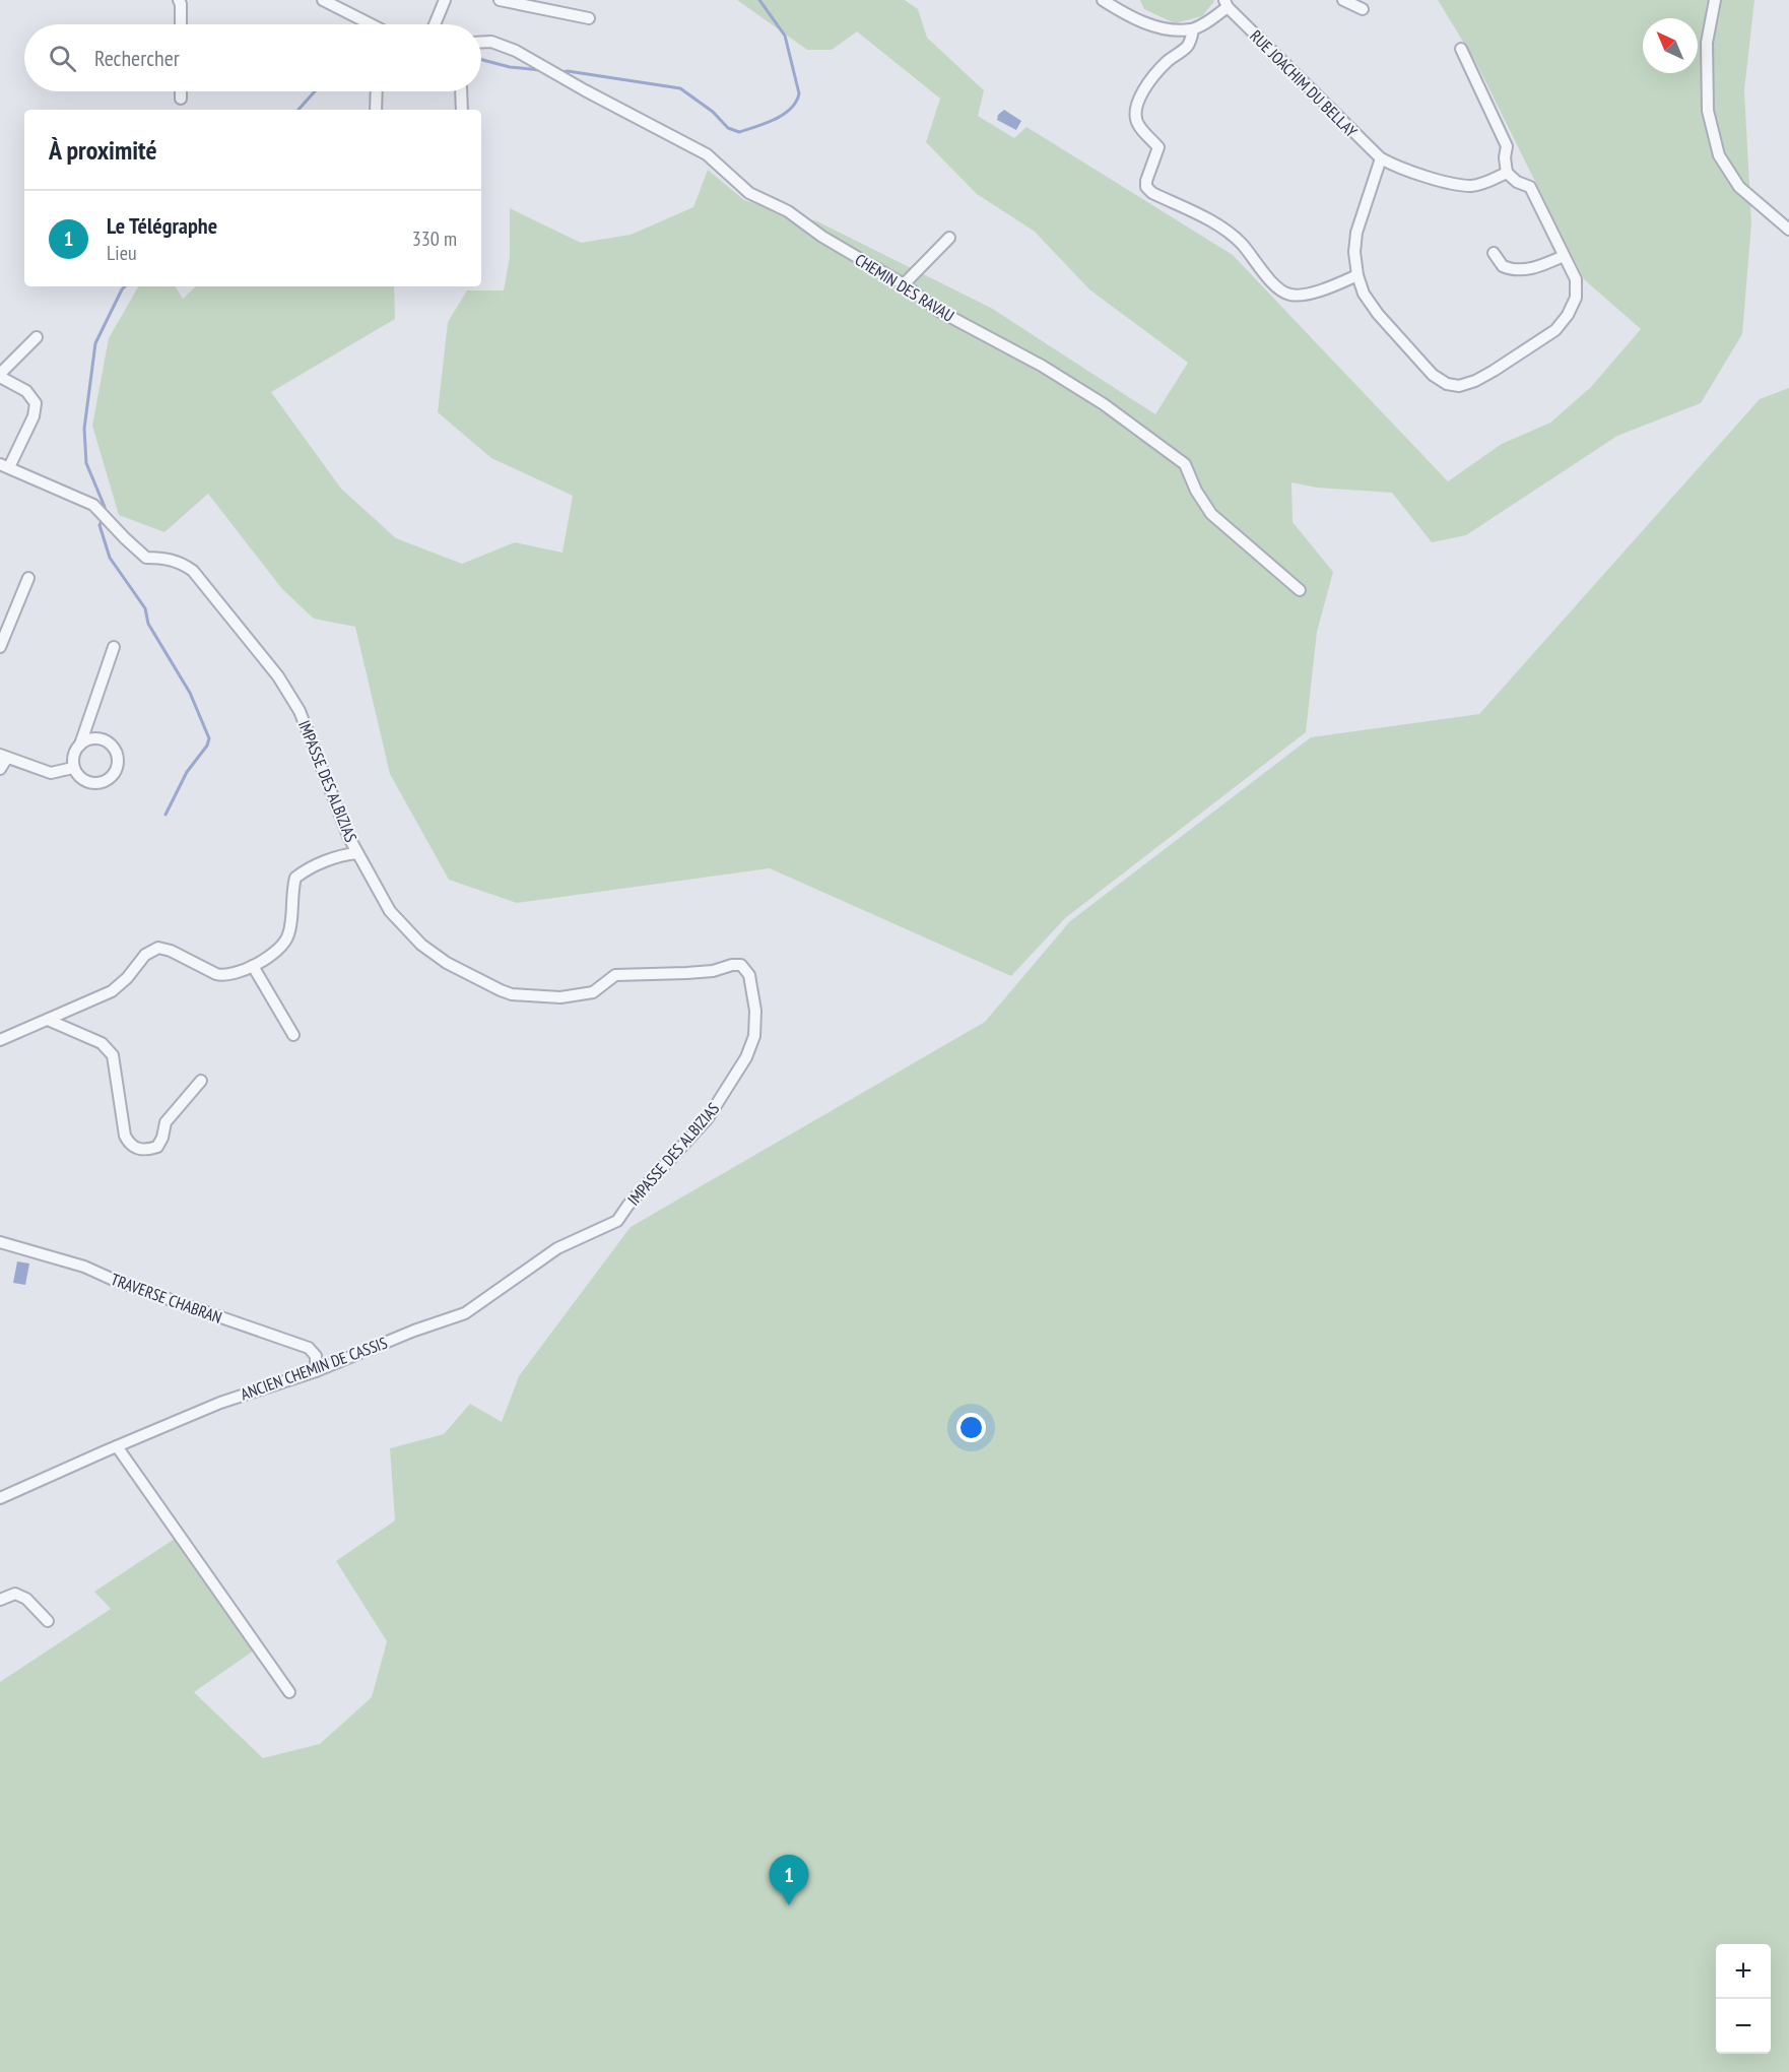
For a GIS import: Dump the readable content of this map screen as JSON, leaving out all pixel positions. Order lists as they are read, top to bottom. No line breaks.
{"streets":{"street":["RUE JOACHIM DU BELLAY","CHEMIN DES RAVAU","IMPASSE DES ALBIZIAS","TRAVERSE CHABRAN","ANCIEN CHEMIN DE CASSIS"]},"crossings":[["IMPASSE DES ALBIZIAS","ANCIEN CHEMIN DE CASSIS"],["TRAVERSE CHABRAN","ANCIEN CHEMIN DE CASSIS"]],"north":"top left","page":{"search":"Rechercher","heading":"À proximité","list":[{"mark":"1","name":"Le Télégraphe","note":"Lieu","value":"330 m"}],"pins":"1","map_buttons":["+","−"]}}
